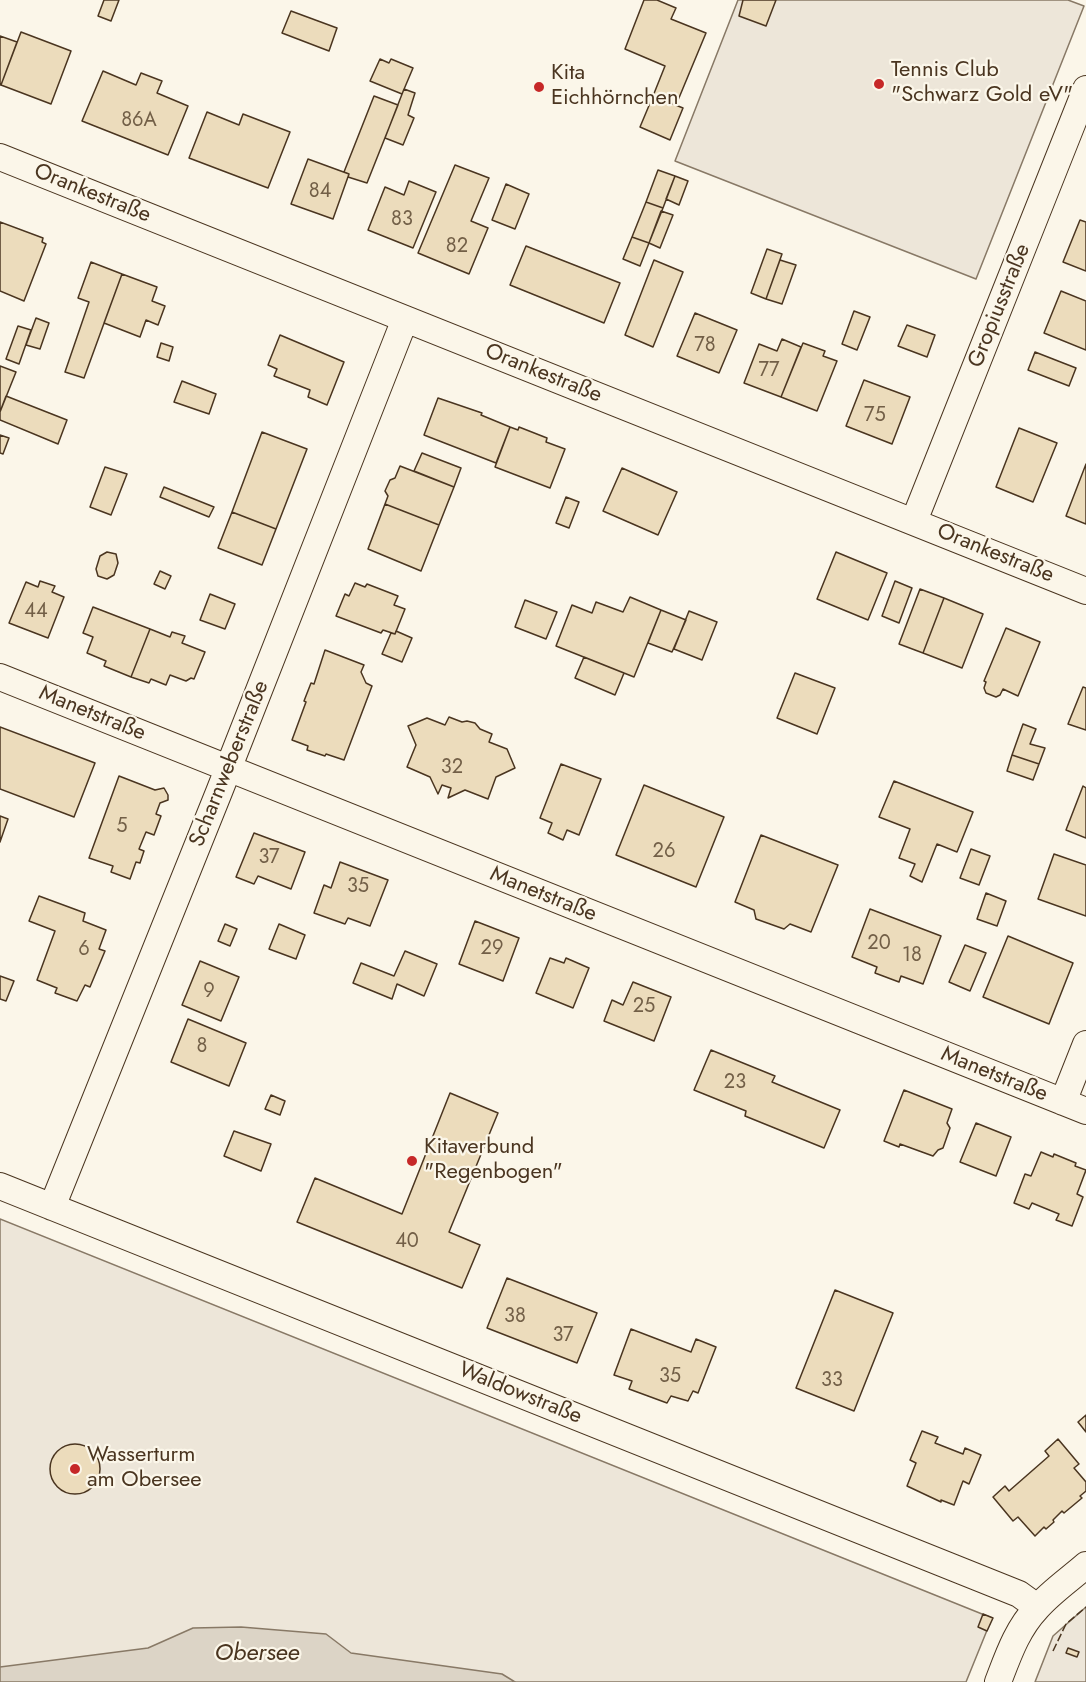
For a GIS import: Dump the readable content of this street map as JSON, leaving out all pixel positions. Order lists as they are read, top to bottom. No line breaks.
{"streets":{"street":["Orankestraße","Gropiusstraße","Manetstraße","Scharnweberstraße","Waldowstraße"]},"crossings":[["Orankestraße","Gropiusstraße"],["Orankestraße","Scharnweberstraße"],["Manetstraße","Scharnweberstraße"],["Scharnweberstraße","Waldowstraße"]],"water":["Obersee"],"places":["Tennis Club \"Schwarz Gold eV\"","Kita Eichhörnchen","Kitaverbund \"Regenbogen\"","Wasserturm am Obersee"],"house_numbers":["86A","84","83","82","78","77","75","44","32","5","26","37","35","20","29","6","18","9","25","8","23","40","38","37","35","33"]}
